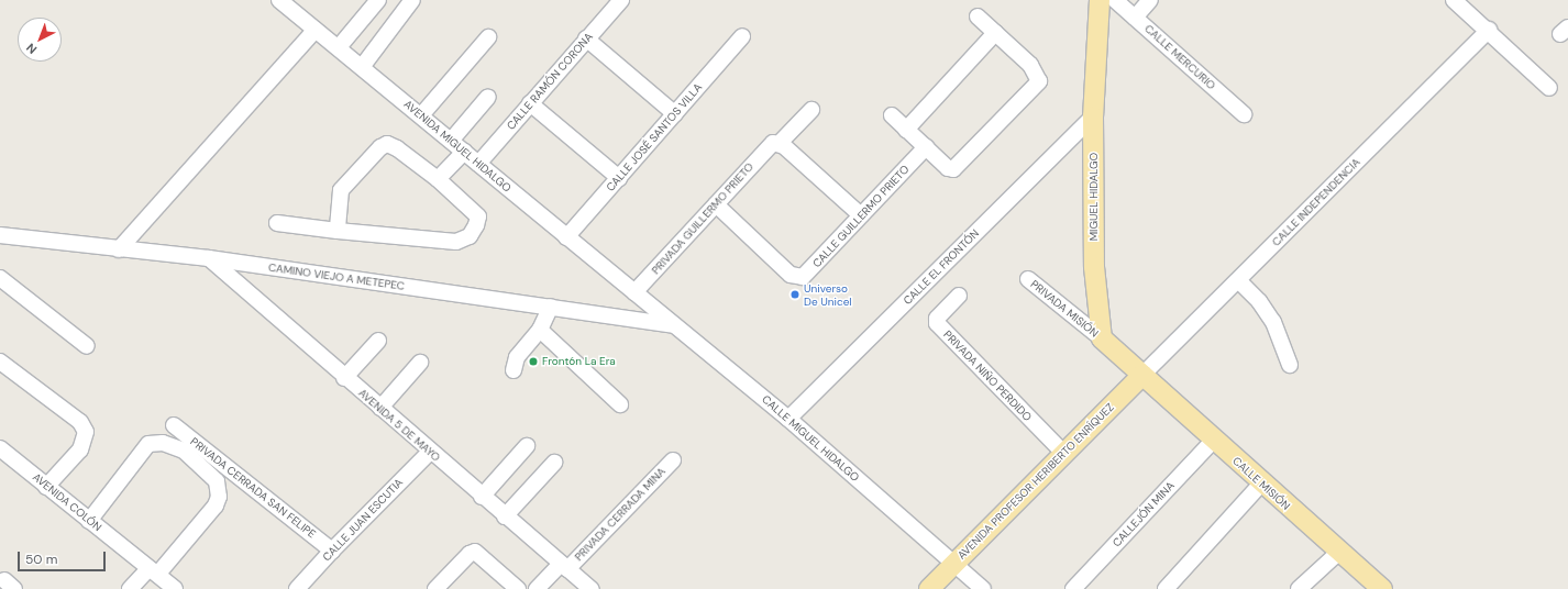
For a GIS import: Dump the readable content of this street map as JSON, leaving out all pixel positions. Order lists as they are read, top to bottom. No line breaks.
{"streets":{"main road":["MIGUEL HIDALGO","AVENIDA PROFESOR HERIBERTO ENRÍQUEZ","CALLE MISIÓN"],"street":["CALLE MERCURIO","CALLE RAMÓN CORONA","CALLE JOSÉ SANTOS VILLA","AVENIDA MIGUEL HIDALGO","CALLE INDEPENDENCIA","CALLE GUILLERMO PRIETO","PRIVADA GUILLERMO PRIETO","CALLE EL FRONTÓN","CAMINO VIEJO A METEPEC","PRIVADA MISIÓN","PRIVADA NIÑO PERDIDO","AVENIDA 5 DE MAYO","CALLE MIGUEL HIDALGO","PRIVADA CERRADA SAN FELIPE","AVENIDA COLÓN","PRIVADA CERRADA MINA","CALLEJÓN MINA","CALLE JUAN ESCUTIA"]},"crossings":[["CALLE RAMÓN CORONA","AVENIDA MIGUEL HIDALGO"],["CALLE JOSÉ SANTOS VILLA","AVENIDA MIGUEL HIDALGO"],["AVENIDA MIGUEL HIDALGO","PRIVADA GUILLERMO PRIETO"],["AVENIDA MIGUEL HIDALGO","CALLE MIGUEL HIDALGO"],["MIGUEL HIDALGO","CALLE EL FRONTÓN"],["MIGUEL HIDALGO","PRIVADA MISIÓN"],["CALLE INDEPENDENCIA","AVENIDA PROFESOR HERIBERTO ENRÍQUEZ"],["CALLE INDEPENDENCIA","CALLE MISIÓN"],["CALLE GUILLERMO PRIETO","PRIVADA GUILLERMO PRIETO"],["PRIVADA GUILLERMO PRIETO","CALLE MIGUEL HIDALGO"],["CALLE EL FRONTÓN","CALLE MIGUEL HIDALGO"],["CAMINO VIEJO A METEPEC","AVENIDA 5 DE MAYO"],["CAMINO VIEJO A METEPEC","CALLE MIGUEL HIDALGO"],["PRIVADA NIÑO PERDIDO","AVENIDA PROFESOR HERIBERTO ENRÍQUEZ"],["AVENIDA 5 DE MAYO","PRIVADA CERRADA MINA"],["AVENIDA 5 DE MAYO","CALLE JUAN ESCUTIA"],["CALLE MIGUEL HIDALGO","AVENIDA PROFESOR HERIBERTO ENRÍQUEZ"],["AVENIDA PROFESOR HERIBERTO ENRÍQUEZ","CALLE MISIÓN"],["CALLE MISIÓN","CALLEJÓN MINA"],["PRIVADA CERRADA SAN FELIPE","CALLE JUAN ESCUTIA"]],"places":["Universo De Unicel","Frontón La Era"],"scale_bar":"50 m","north":"bottom left"}
